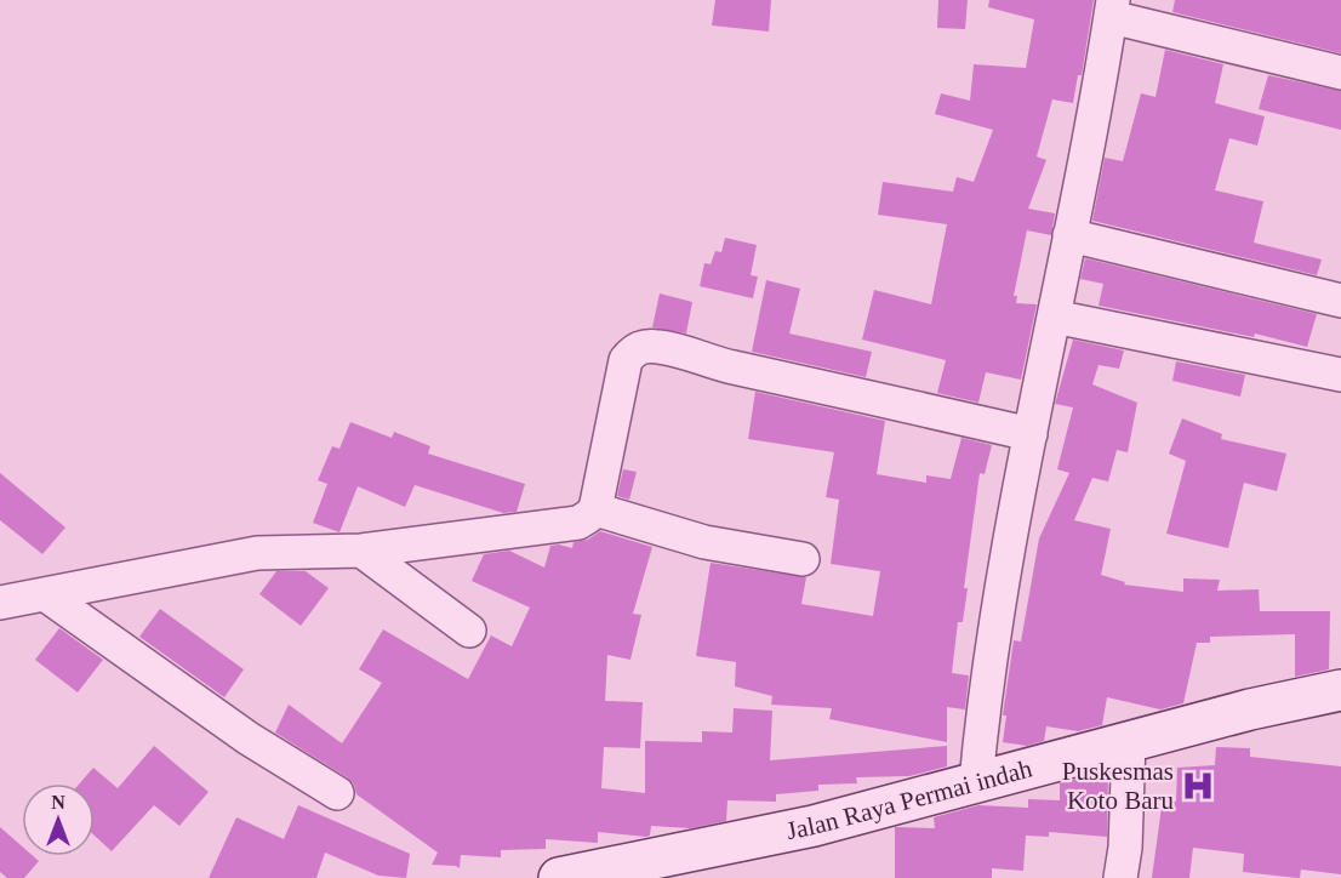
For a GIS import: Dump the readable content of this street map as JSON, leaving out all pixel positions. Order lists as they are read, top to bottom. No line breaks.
{"streets":{"main road":["Jalan Raya Permai indah"]},"places":{"hospital":["Puskesmas Koto Baru"]},"north":"top"}
